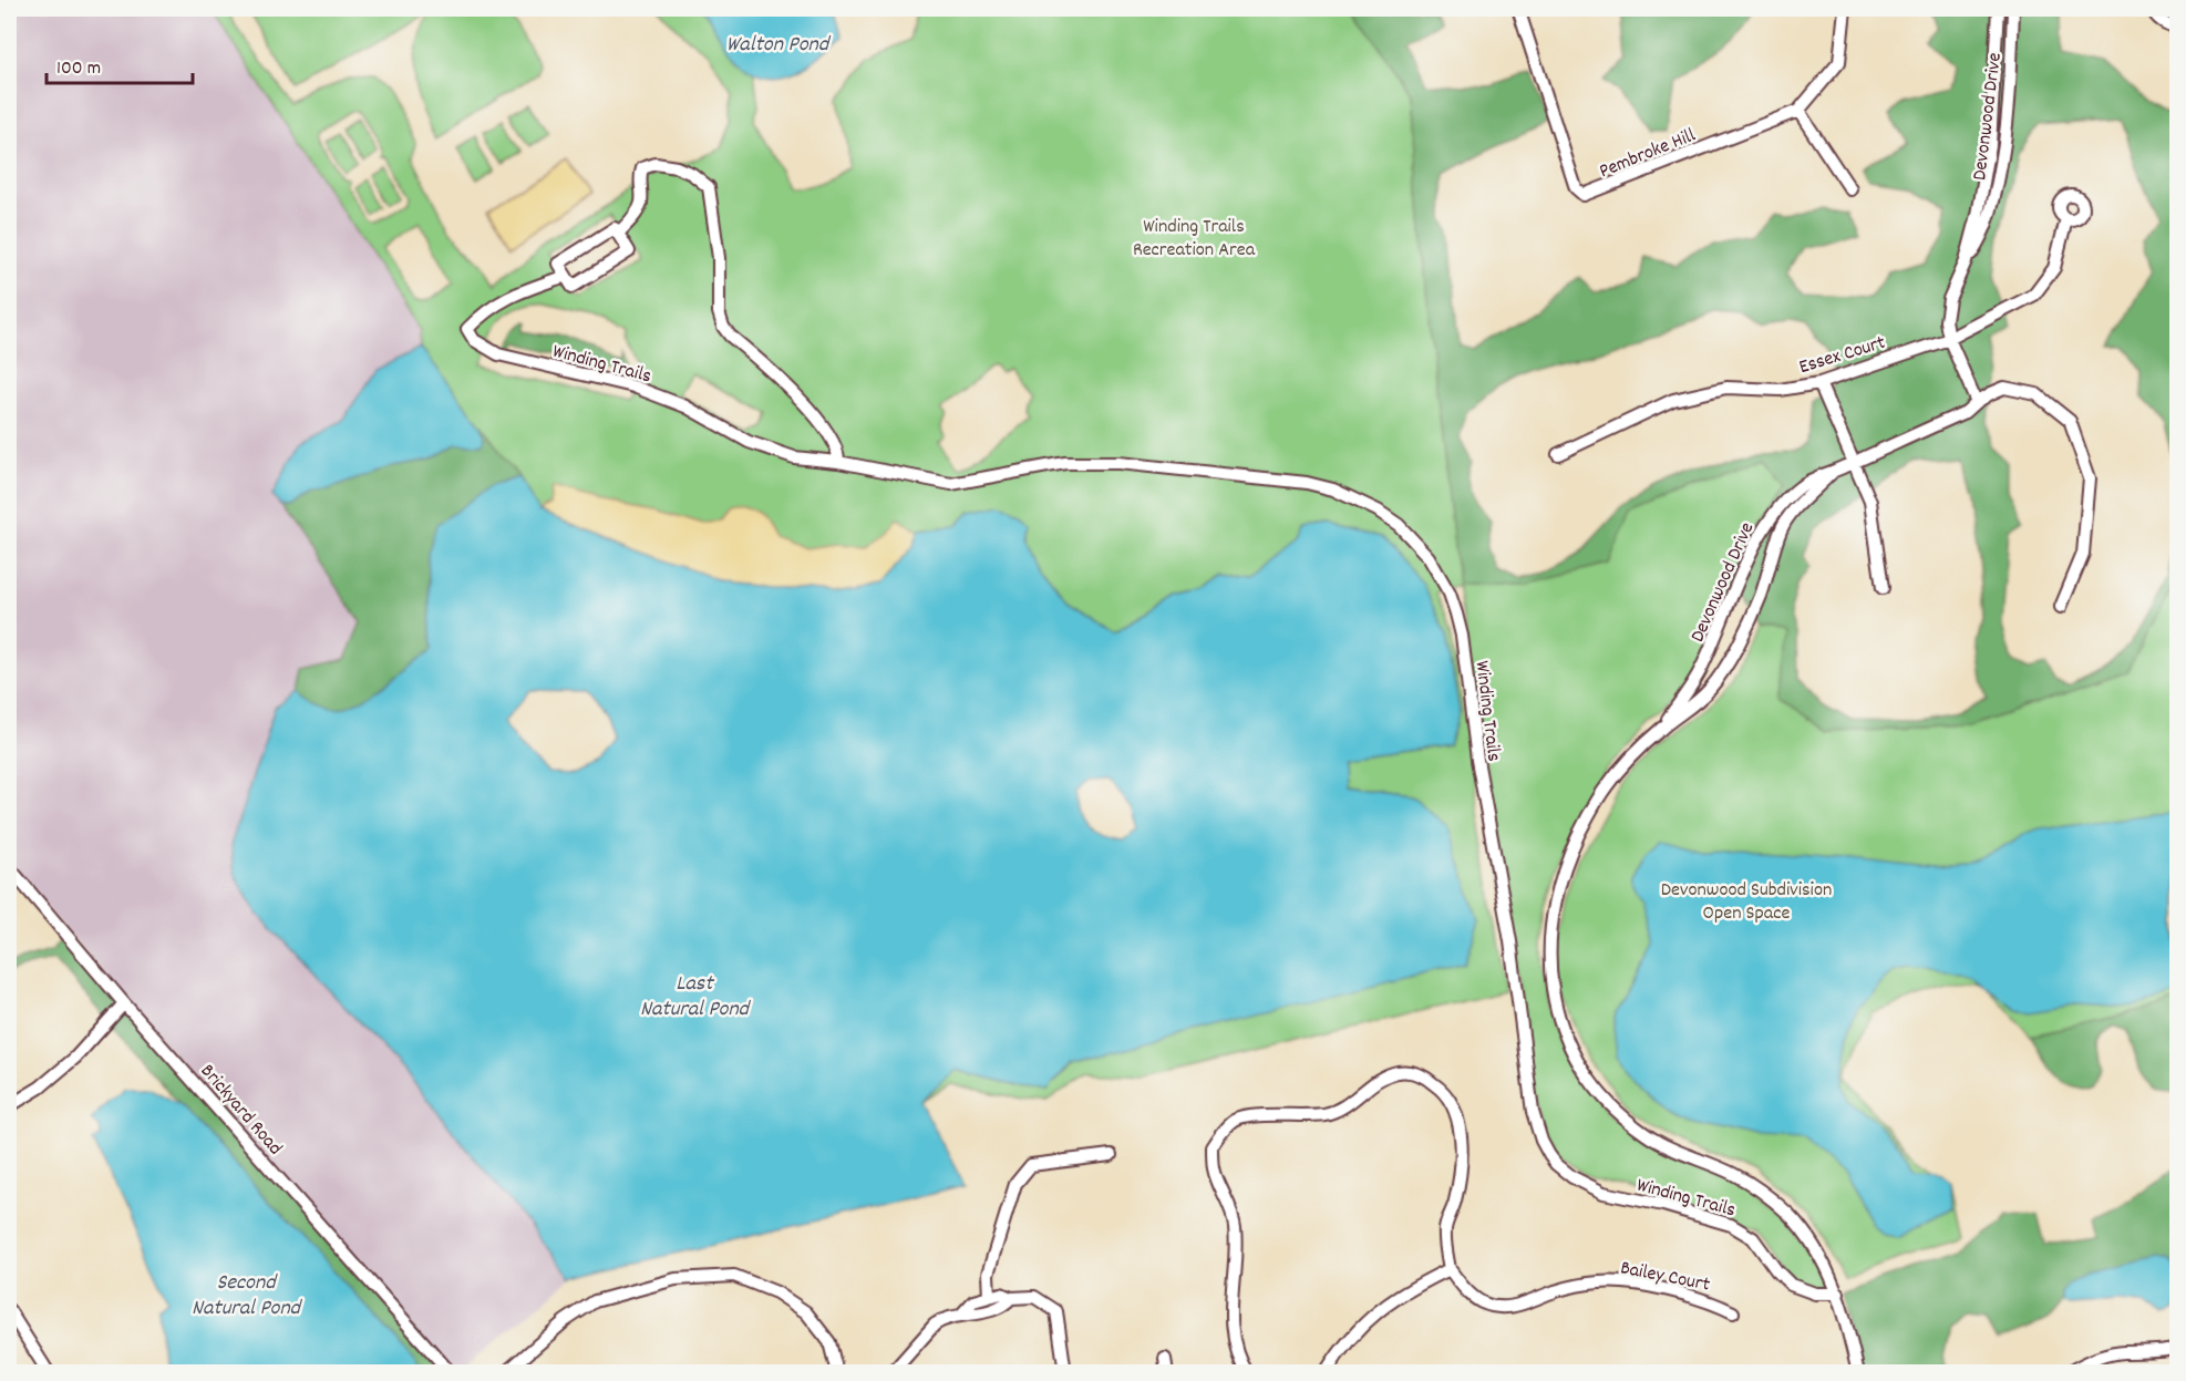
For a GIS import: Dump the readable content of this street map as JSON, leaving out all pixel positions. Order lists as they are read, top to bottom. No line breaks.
{"streets":{"street":["Devonwood Drive","Pembroke Hill","Essex Court","Winding Trails","Brickyard Road","Bailey Court"]},"crossings":[["Devonwood Drive","Essex Court"],["Devonwood Drive","Winding Trails"]],"water":["Walton Pond","Last Natural Pond","Second Natural Pond"],"parks":["Winding Trails Recreation Area","Devonwood Subdivision Open Space"],"scale_bar":"100 m"}
